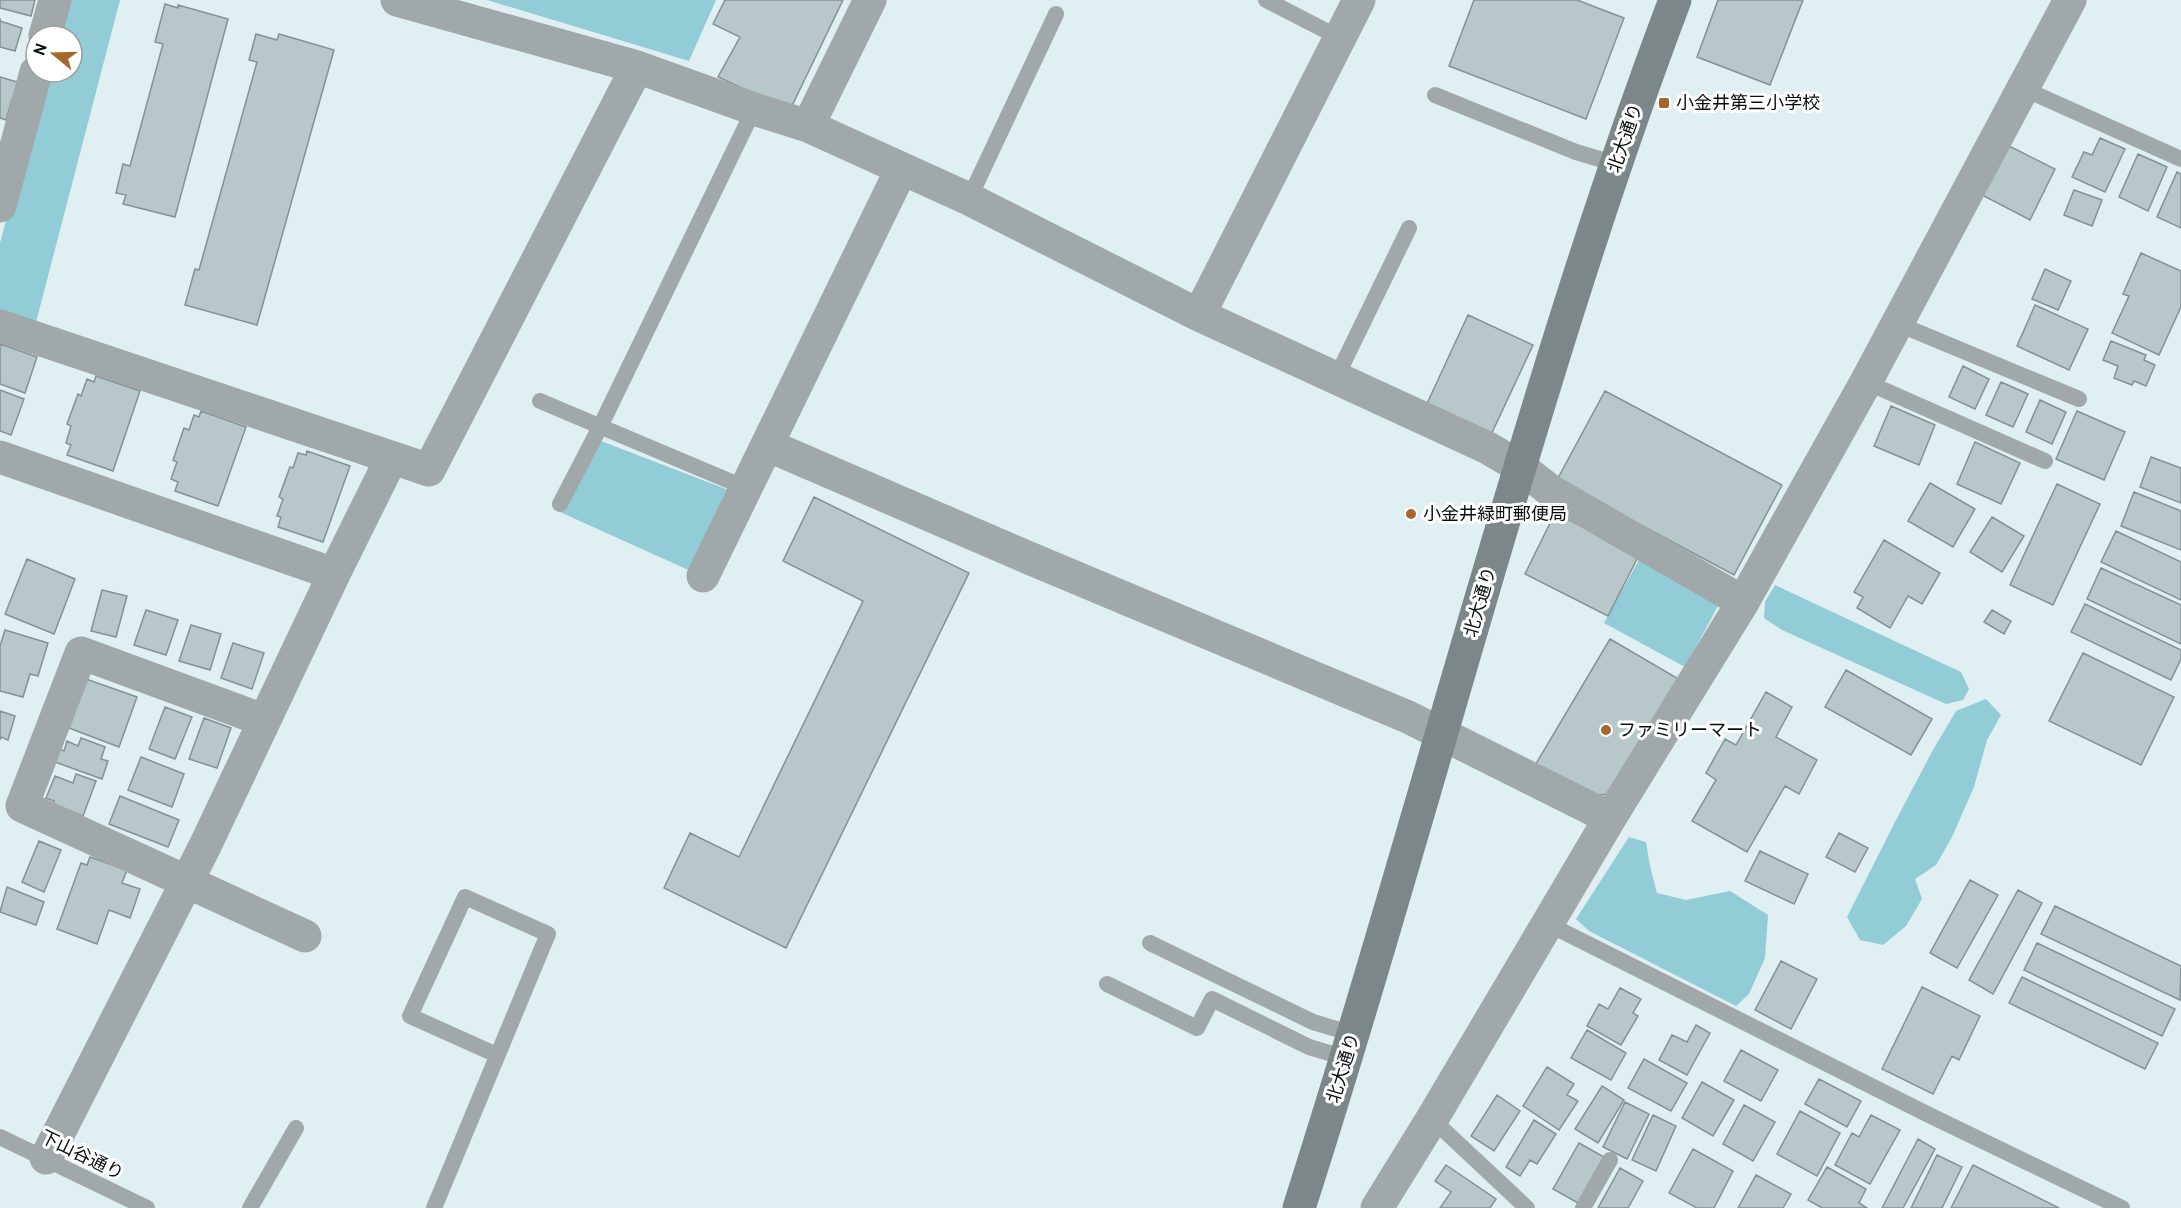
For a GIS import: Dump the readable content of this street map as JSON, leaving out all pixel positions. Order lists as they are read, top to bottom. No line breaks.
{"streets":{"street":["北大通り"],"lane":["下山谷通り"]},"places":{"transit":["小金井第三小学校"],"other":["小金井緑町郵便局","ファミリーマート"]},"north":"left"}
